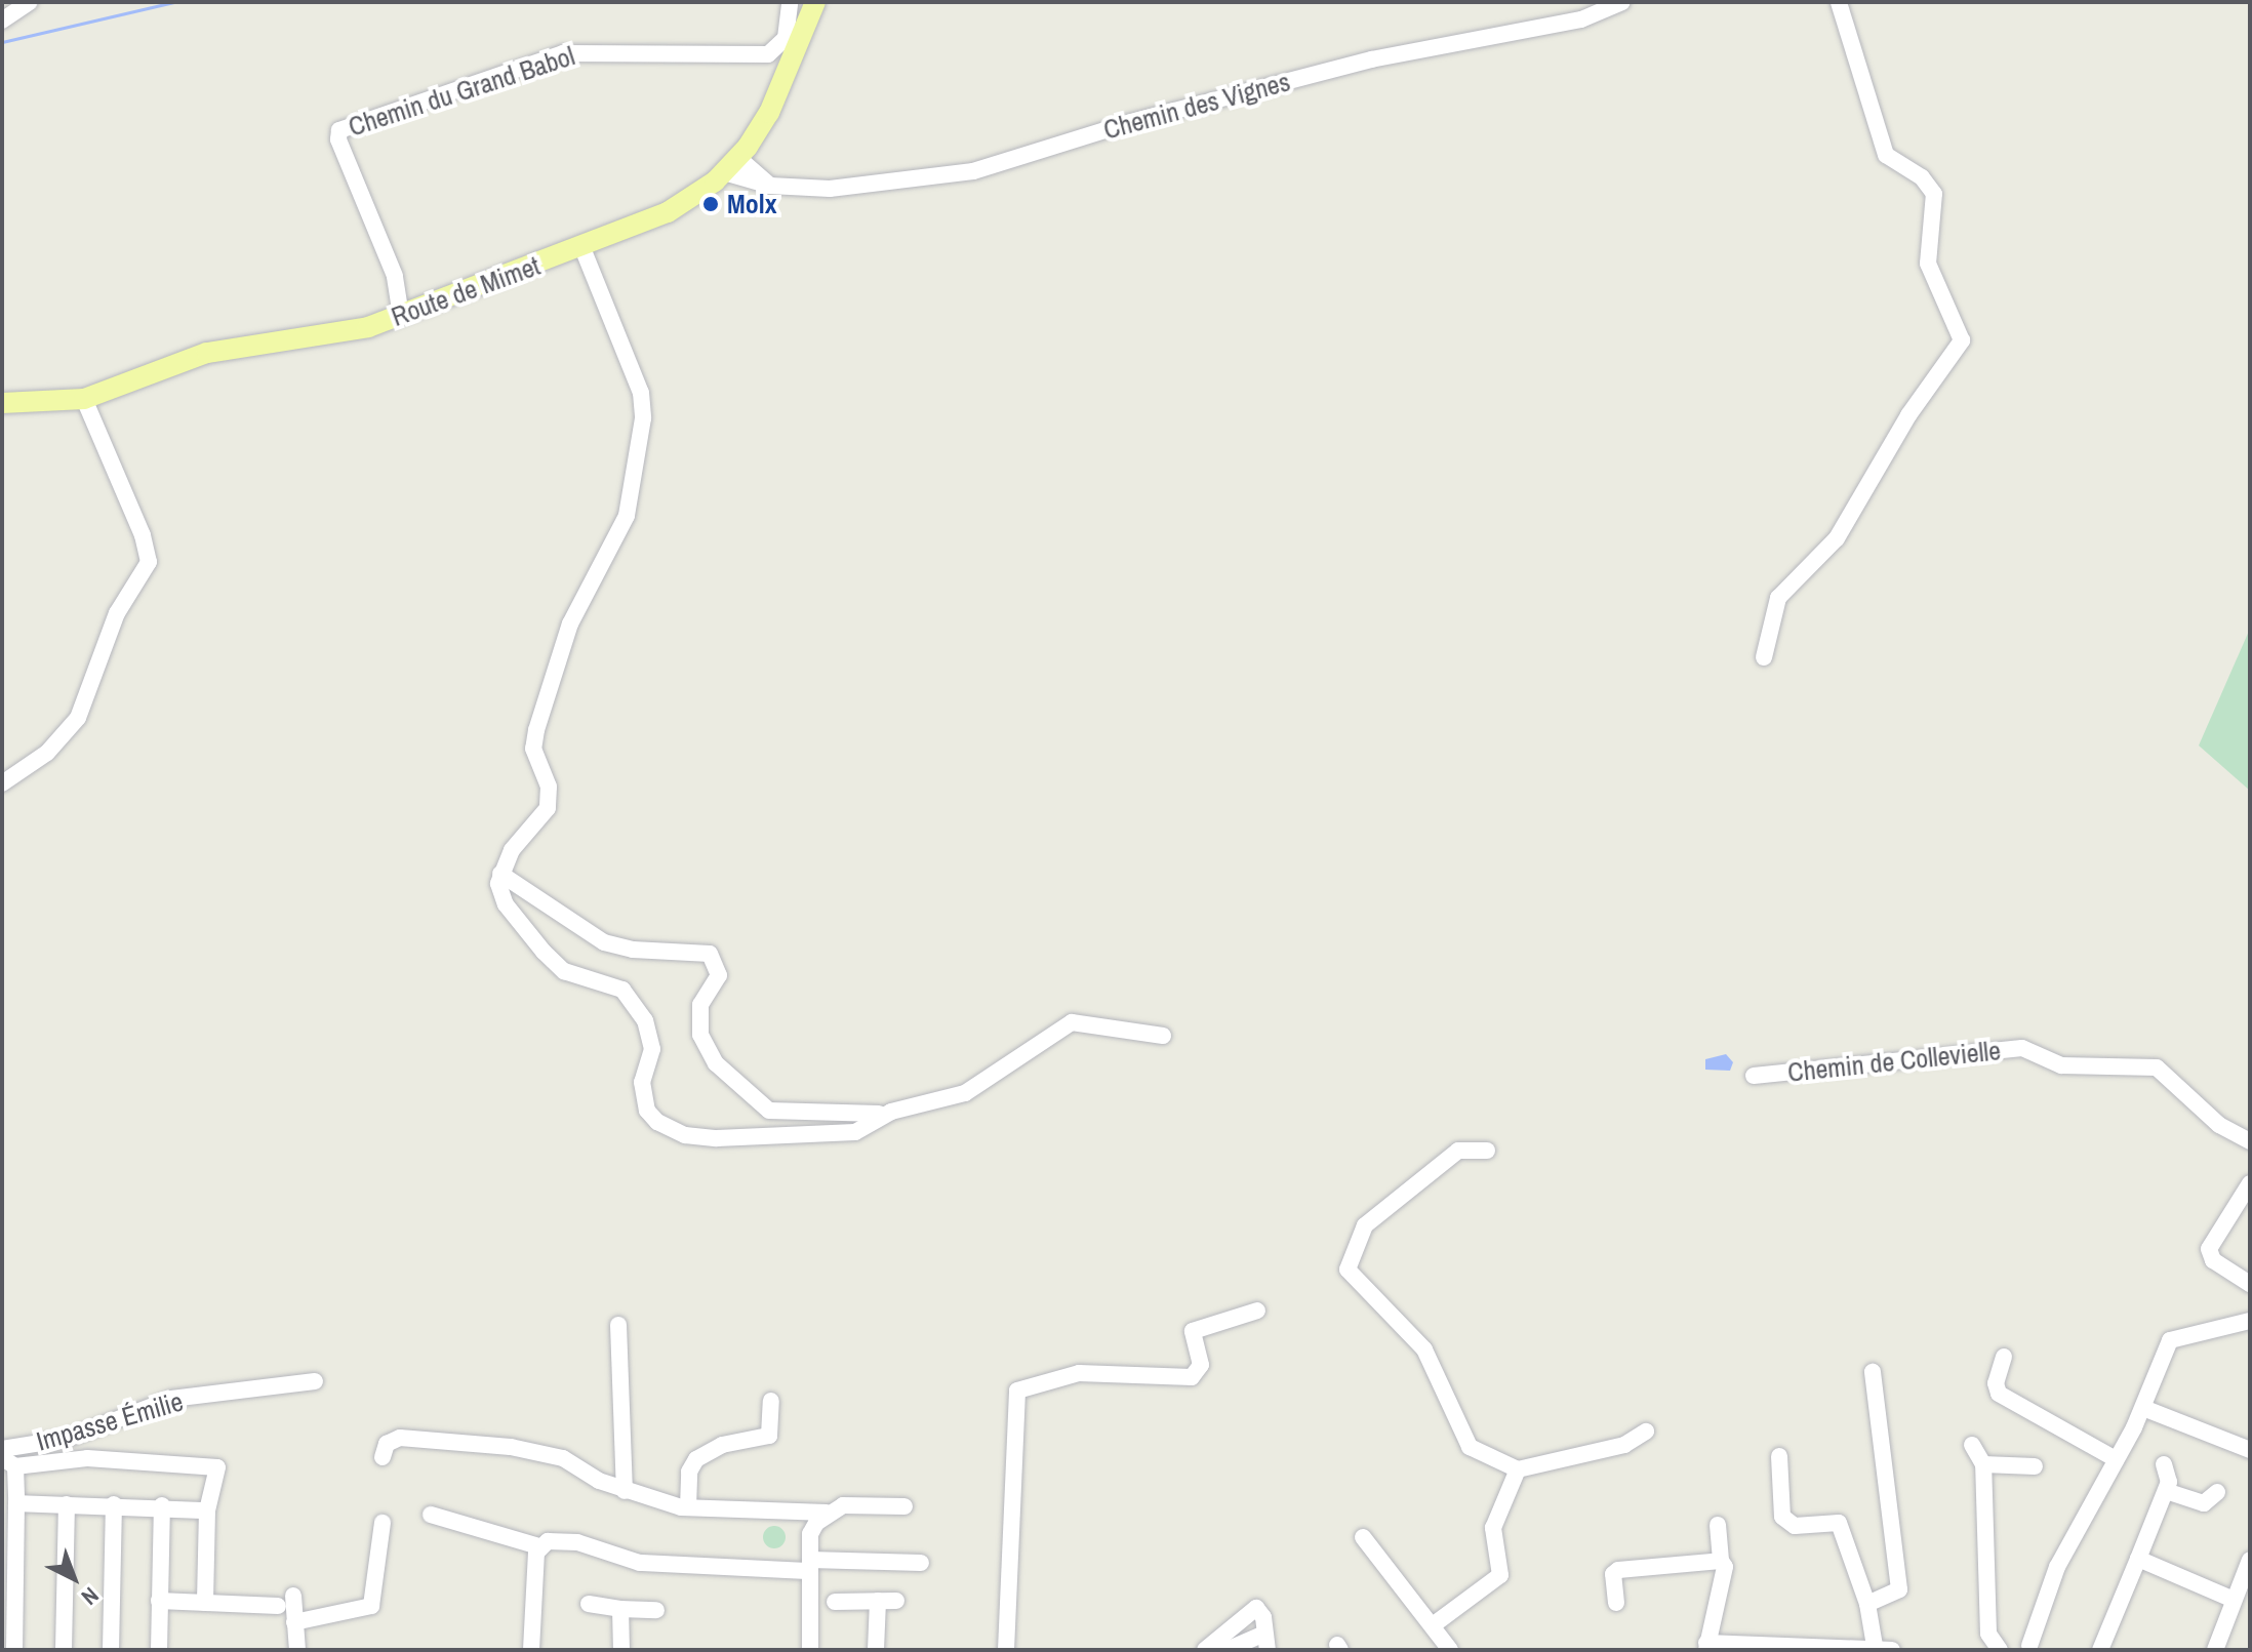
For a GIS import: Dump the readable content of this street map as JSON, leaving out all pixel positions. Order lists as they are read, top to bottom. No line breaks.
{"streets":{"main road":["Route de Mimet"],"street":["Chemin du Grand Babol","Chemin des Vignes","Chemin de Collevielle","Impasse Émilie"]},"crossings":[["Chemin du Grand Babol","Route de Mimet"],["Chemin des Vignes","Route de Mimet"]],"places":["Molx"],"north":"bottom right"}
